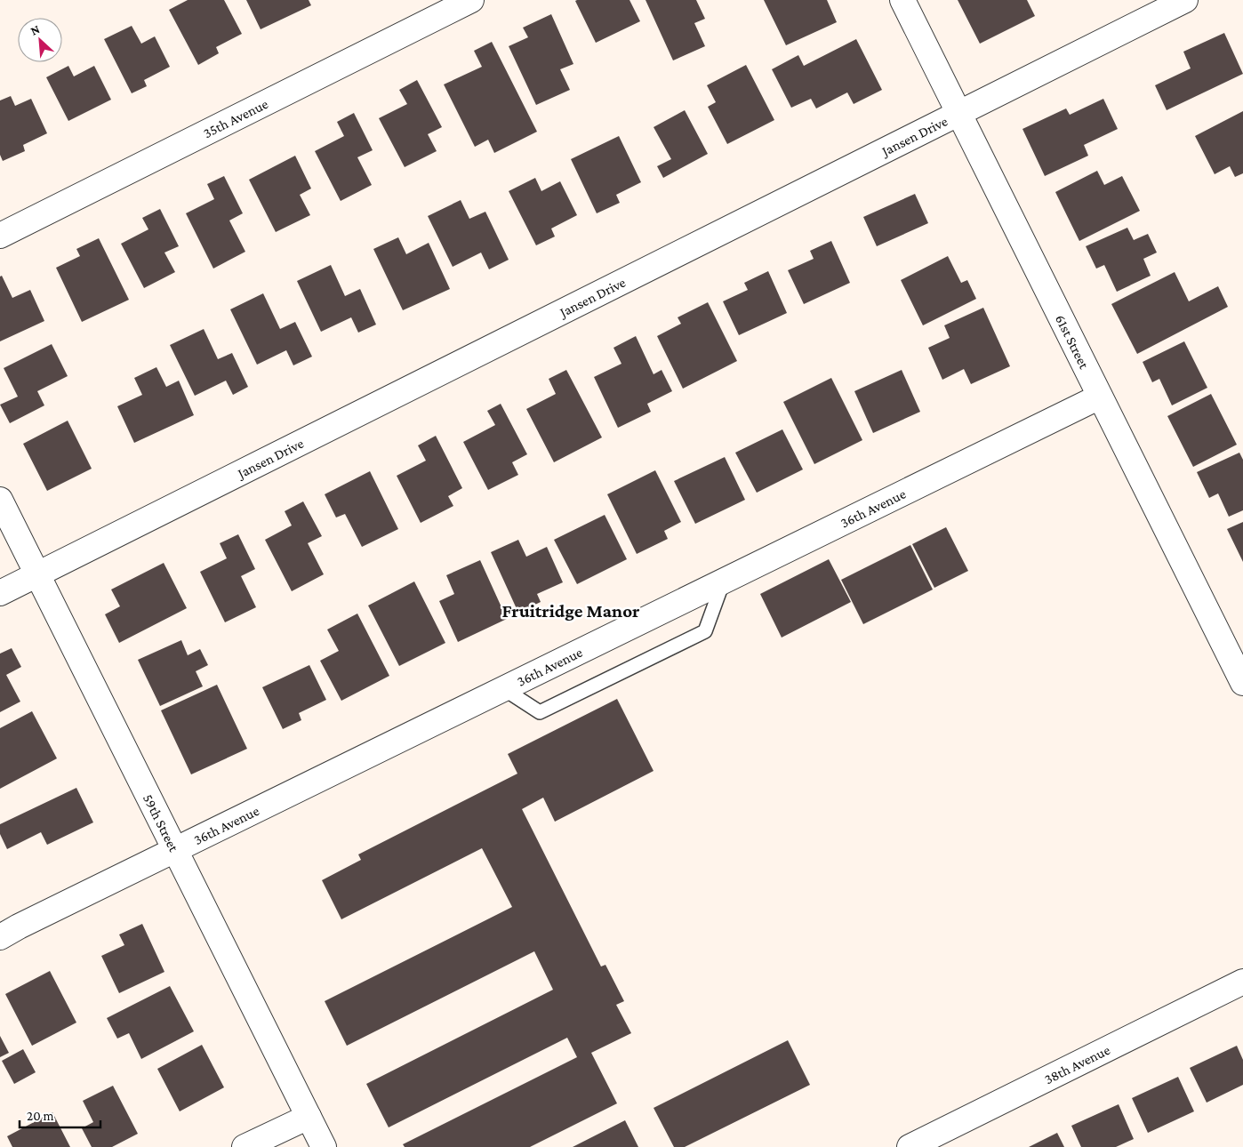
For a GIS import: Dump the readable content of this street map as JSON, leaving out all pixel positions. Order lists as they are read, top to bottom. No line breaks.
{"streets":{"street":["35th Avenue","Jansen Drive","61st Street","36th Avenue","59th Street","38th Avenue"]},"crossings":[["Jansen Drive","61st Street"],["Jansen Drive","59th Street"],["61st Street","36th Avenue"],["36th Avenue","59th Street"]],"districts":["Fruitridge Manor"],"scale_bar":"20 m","north":"top left"}
